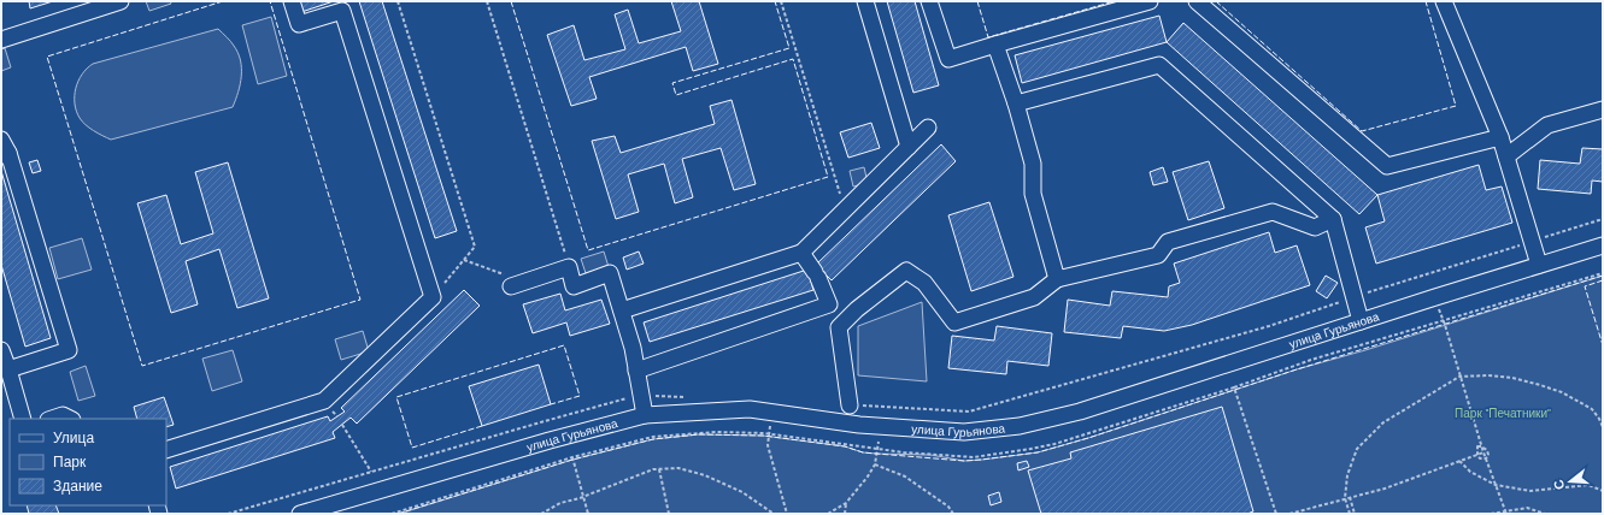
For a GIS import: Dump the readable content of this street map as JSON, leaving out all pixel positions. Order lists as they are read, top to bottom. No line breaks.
{"streets":{"street":["улица Гурьянова"]},"parks":["Парк \"Печатники\""],"legend":["Улица","Парк","Здание"],"north":"left"}
